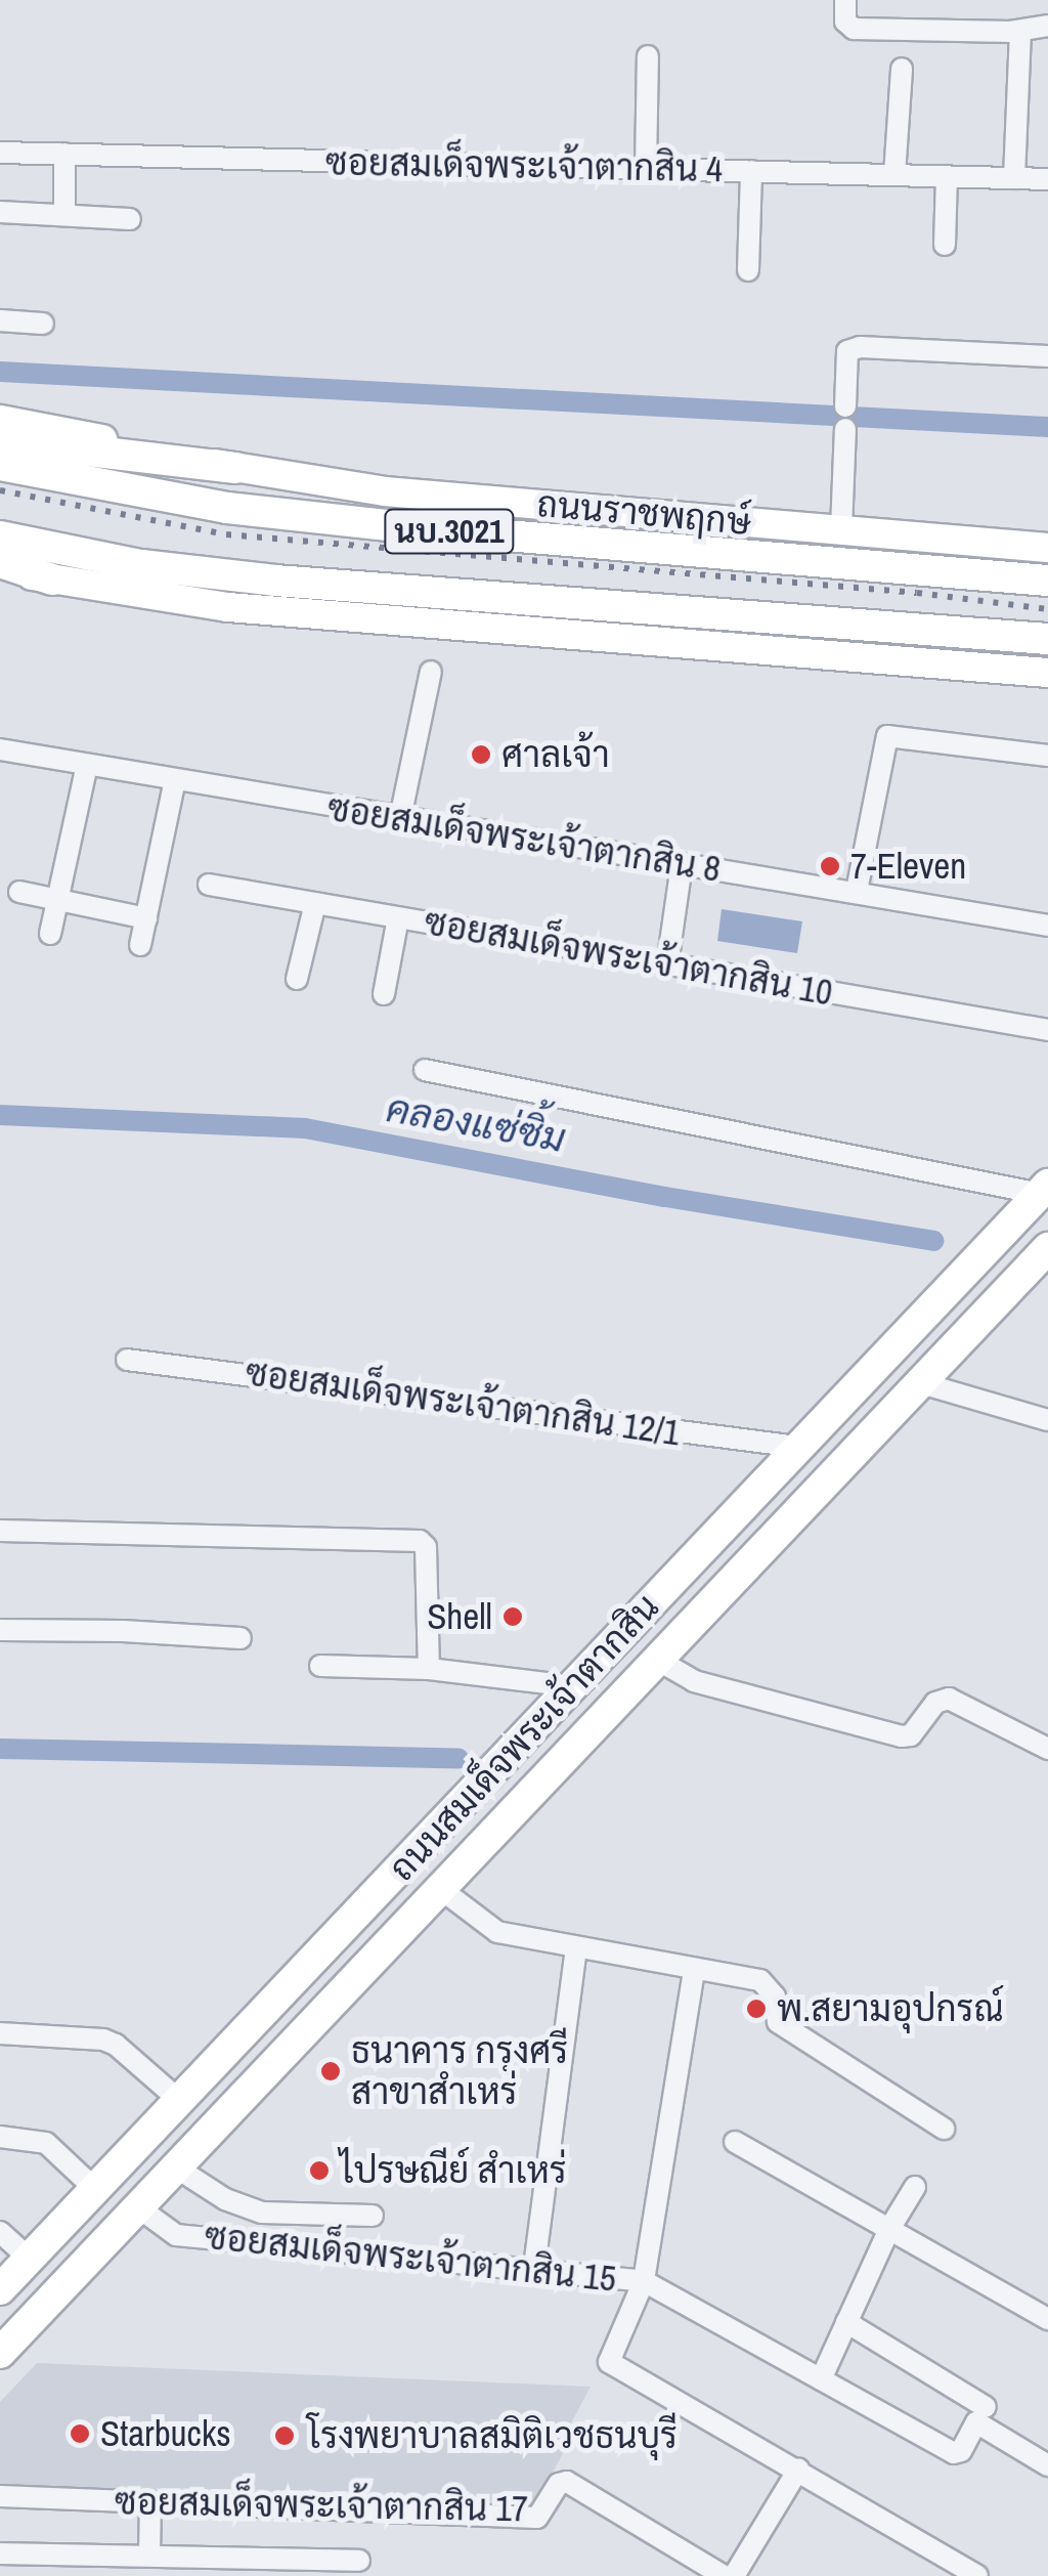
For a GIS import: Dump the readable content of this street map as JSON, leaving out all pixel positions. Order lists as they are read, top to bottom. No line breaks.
{"streets":{"main road":["ถนนราชพฤกษ์","นบ.3021","ถนนสมเด็จพระเจ้าตากสิน"],"street":["ซอยสมเด็จพระเจ้าตากสิน 4","ซอยสมเด็จพระเจ้าตากสิน 8","ซอยสมเด็จพระเจ้าตากสิน 10","ซอยสมเด็จพระเจ้าตากสิน 12/1","ซอยสมเด็จพระเจ้าตากสิน 15","ซอยสมเด็จพระเจ้าตากสิน 17"]},"crossings":[["ซอยสมเด็จพระเจ้าตากสิน 12/1","ถนนสมเด็จพระเจ้าตากสิน"],["ถนนสมเด็จพระเจ้าตากสิน","ซอยสมเด็จพระเจ้าตากสิน 15"]],"water":["คลองแซ่ซิ้ม"],"places":["ศาลเจ้า","7-Eleven","Shell","พ.สยามอุปกรณ์","ธนาคาร กรุงศรี สาขาสำเหร่","ไปรษณีย์ สำเหร่","Starbucks","โรงพยาบาลสมิติเวชธนบุรี"]}
